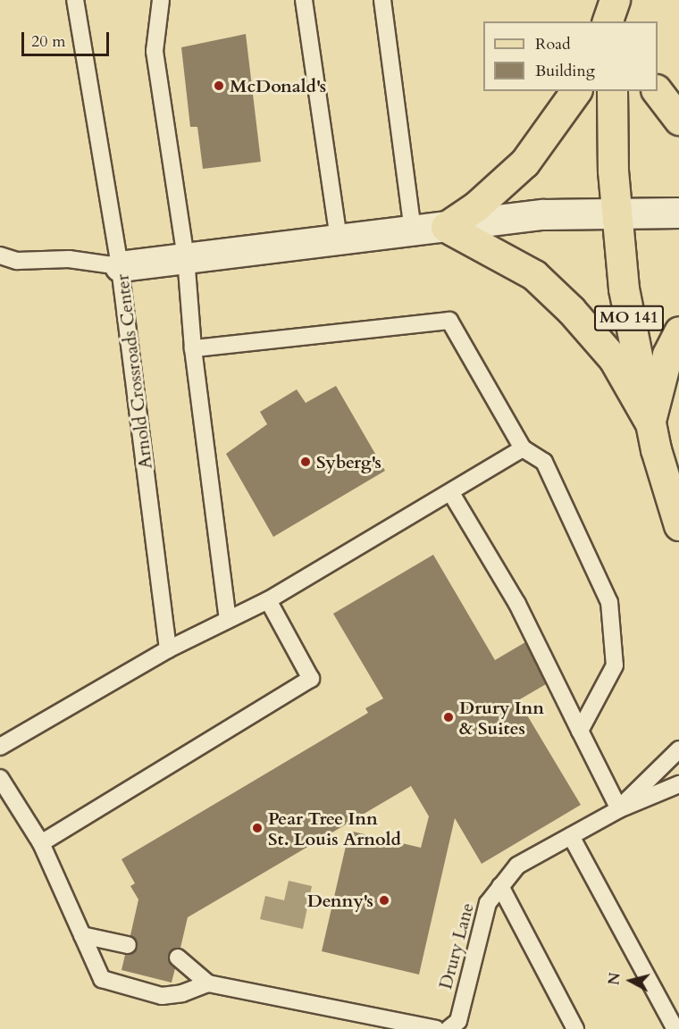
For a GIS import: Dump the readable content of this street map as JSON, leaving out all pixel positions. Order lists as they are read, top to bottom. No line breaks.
{"streets":{"main road":["MO 141"],"street":["Arnold Crossroads Center"],"lane":["Drury Lane"]},"crossings":[["MO 141","Arnold Crossroads Center"]],"places":["McDonald's","Syberg's","Drury Inn & Suites","Pear Tree Inn St. Louis Arnold","Denny's"],"legend":["Road","Building"],"scale_bar":"20 m","north":"left"}
